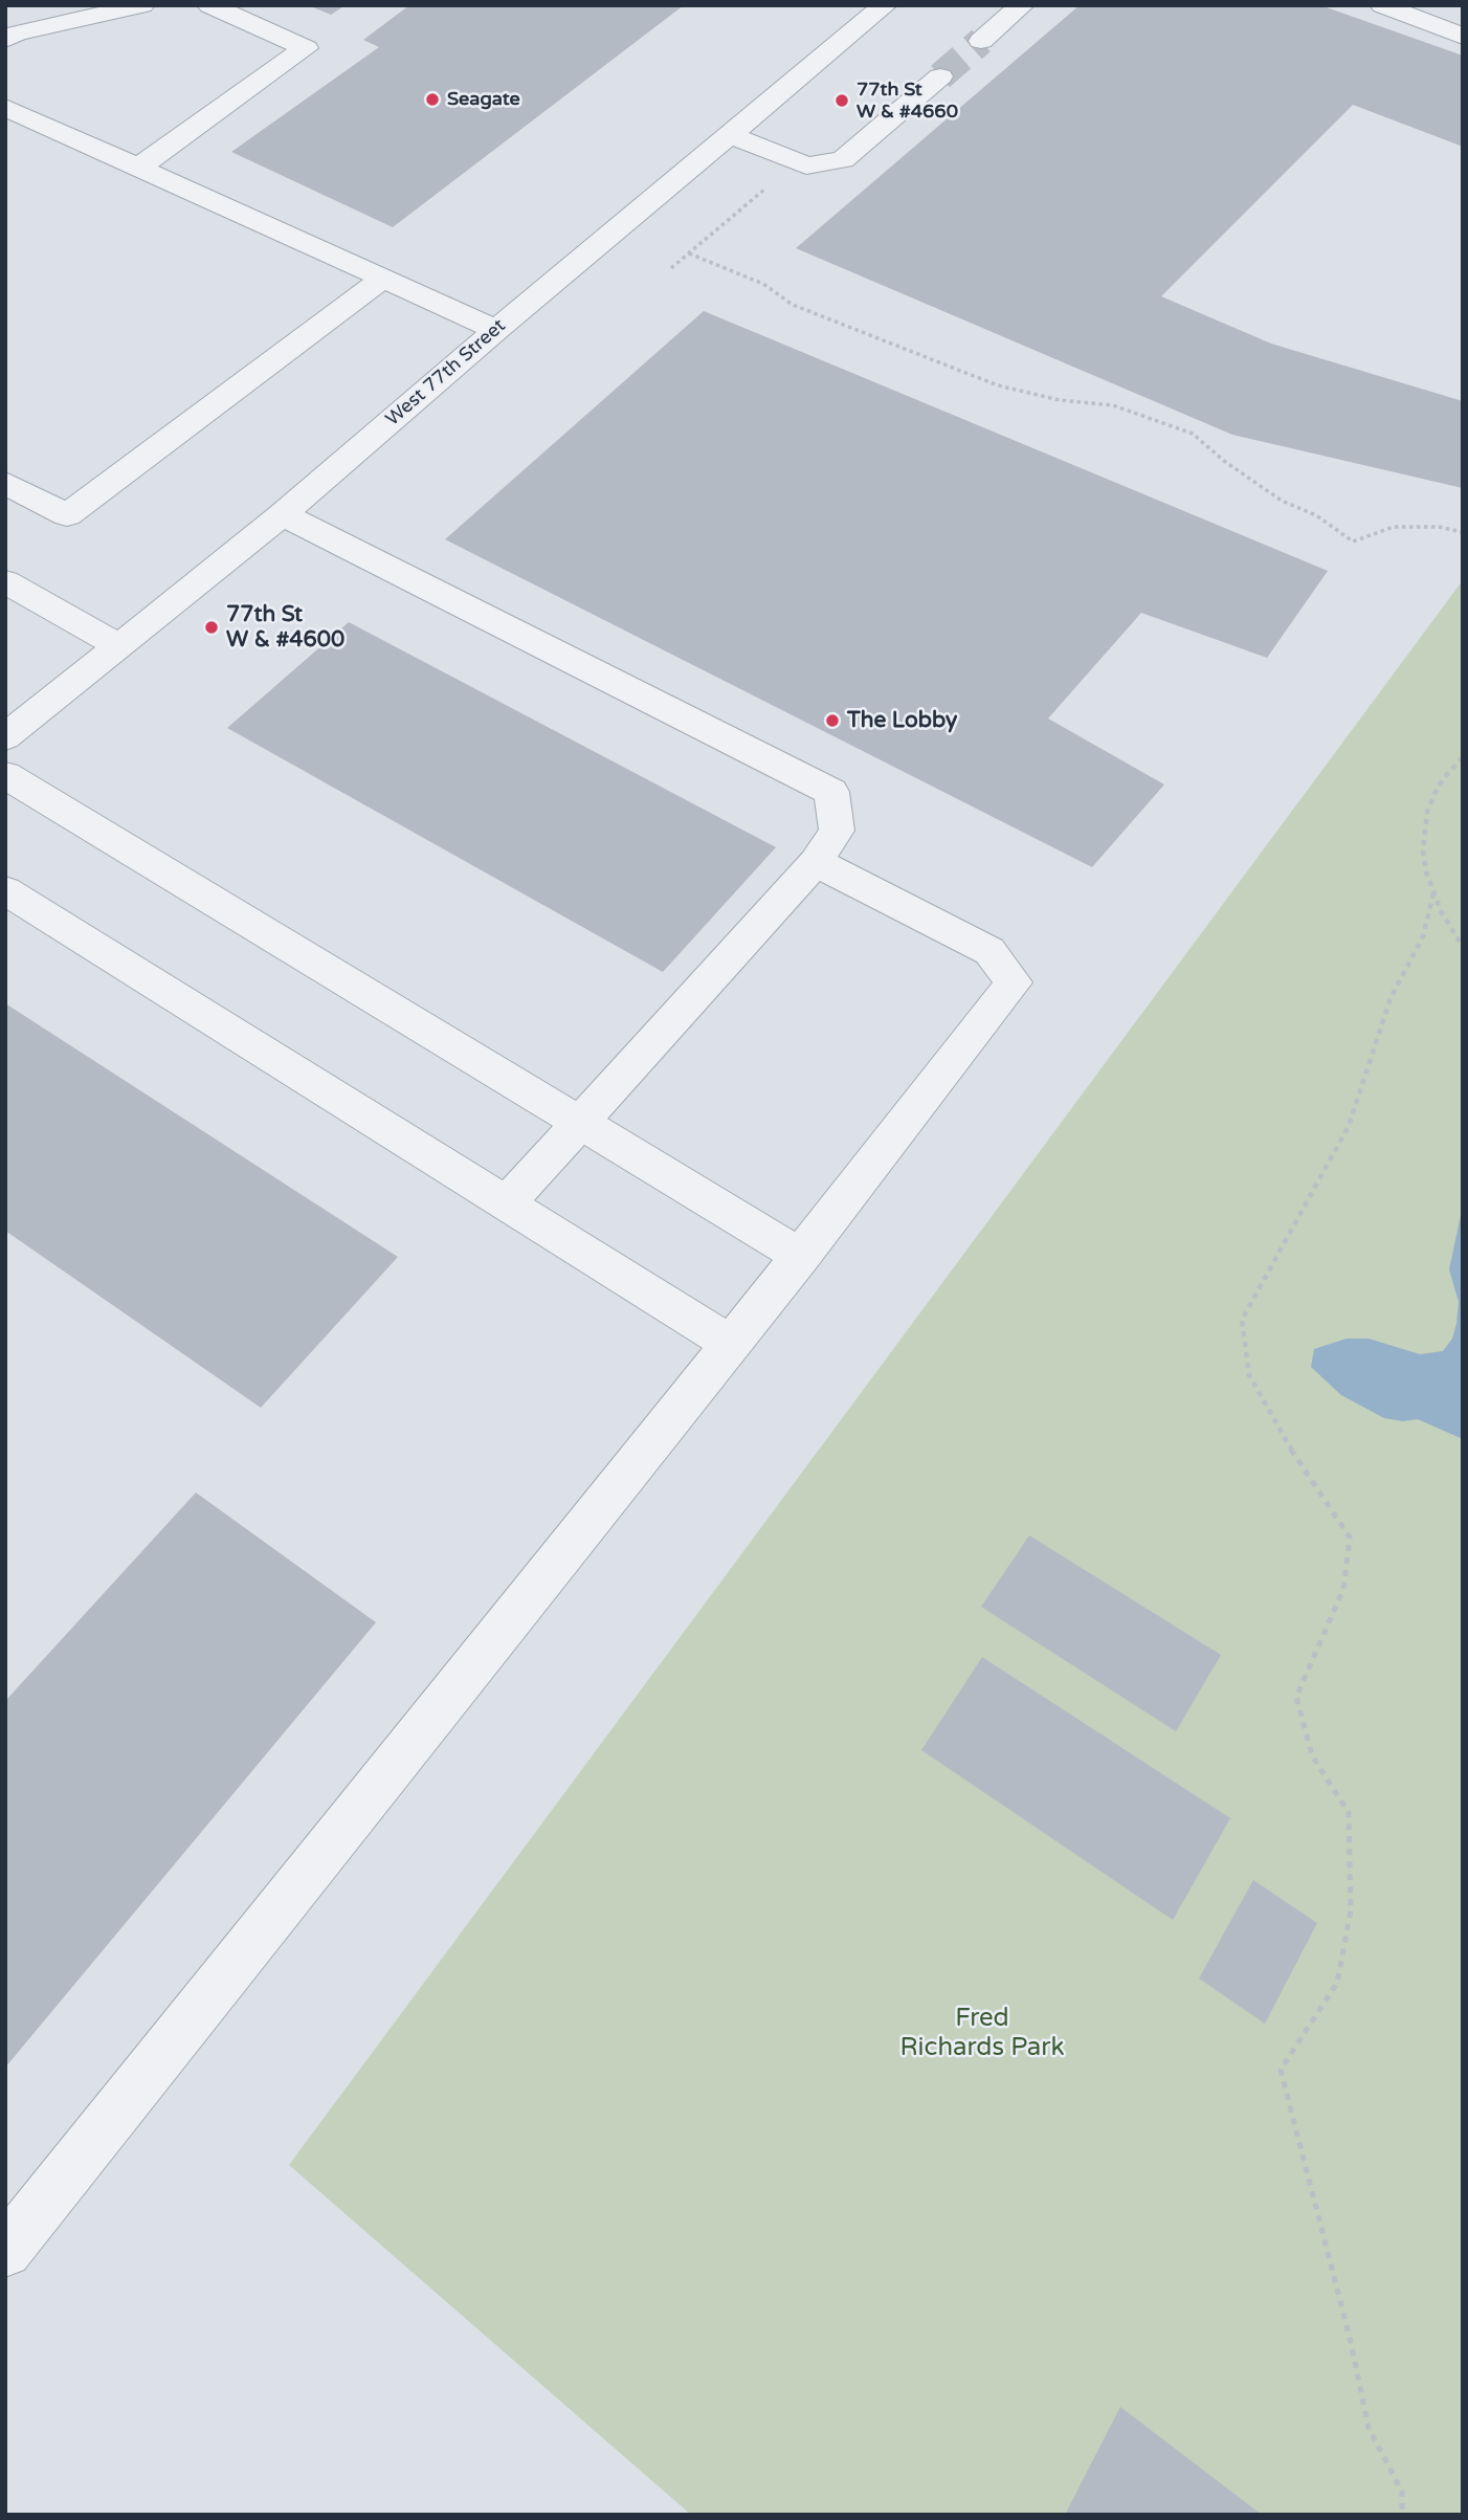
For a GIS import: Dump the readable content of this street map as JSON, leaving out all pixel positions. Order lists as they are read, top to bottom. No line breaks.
{"streets":{"street":["West 77th Street"]},"parks":["Fred Richards Park"],"places":["Seagate","77th St W & #4660","77th St W & #4600","The Lobby"]}
